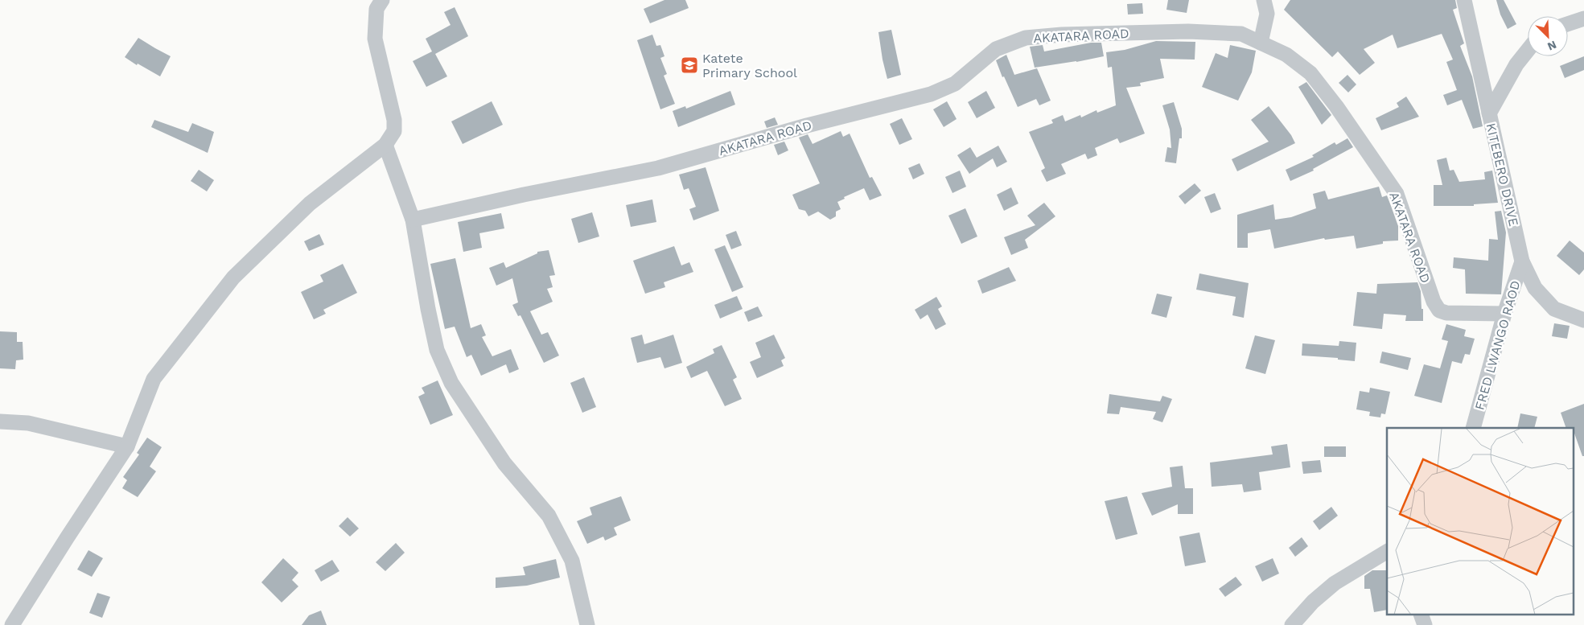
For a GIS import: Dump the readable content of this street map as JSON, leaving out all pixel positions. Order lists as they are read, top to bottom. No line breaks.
{"streets":{"street":["AKATARA ROAD","KITEBERO DRIVE","FRED LWANGO RAOD"]},"crossings":[["AKATARA ROAD","FRED LWANGO RAOD"],["KITEBERO DRIVE","FRED LWANGO RAOD"]],"places":{"school or university":["Katete Primary School"]},"north":"bottom right"}
